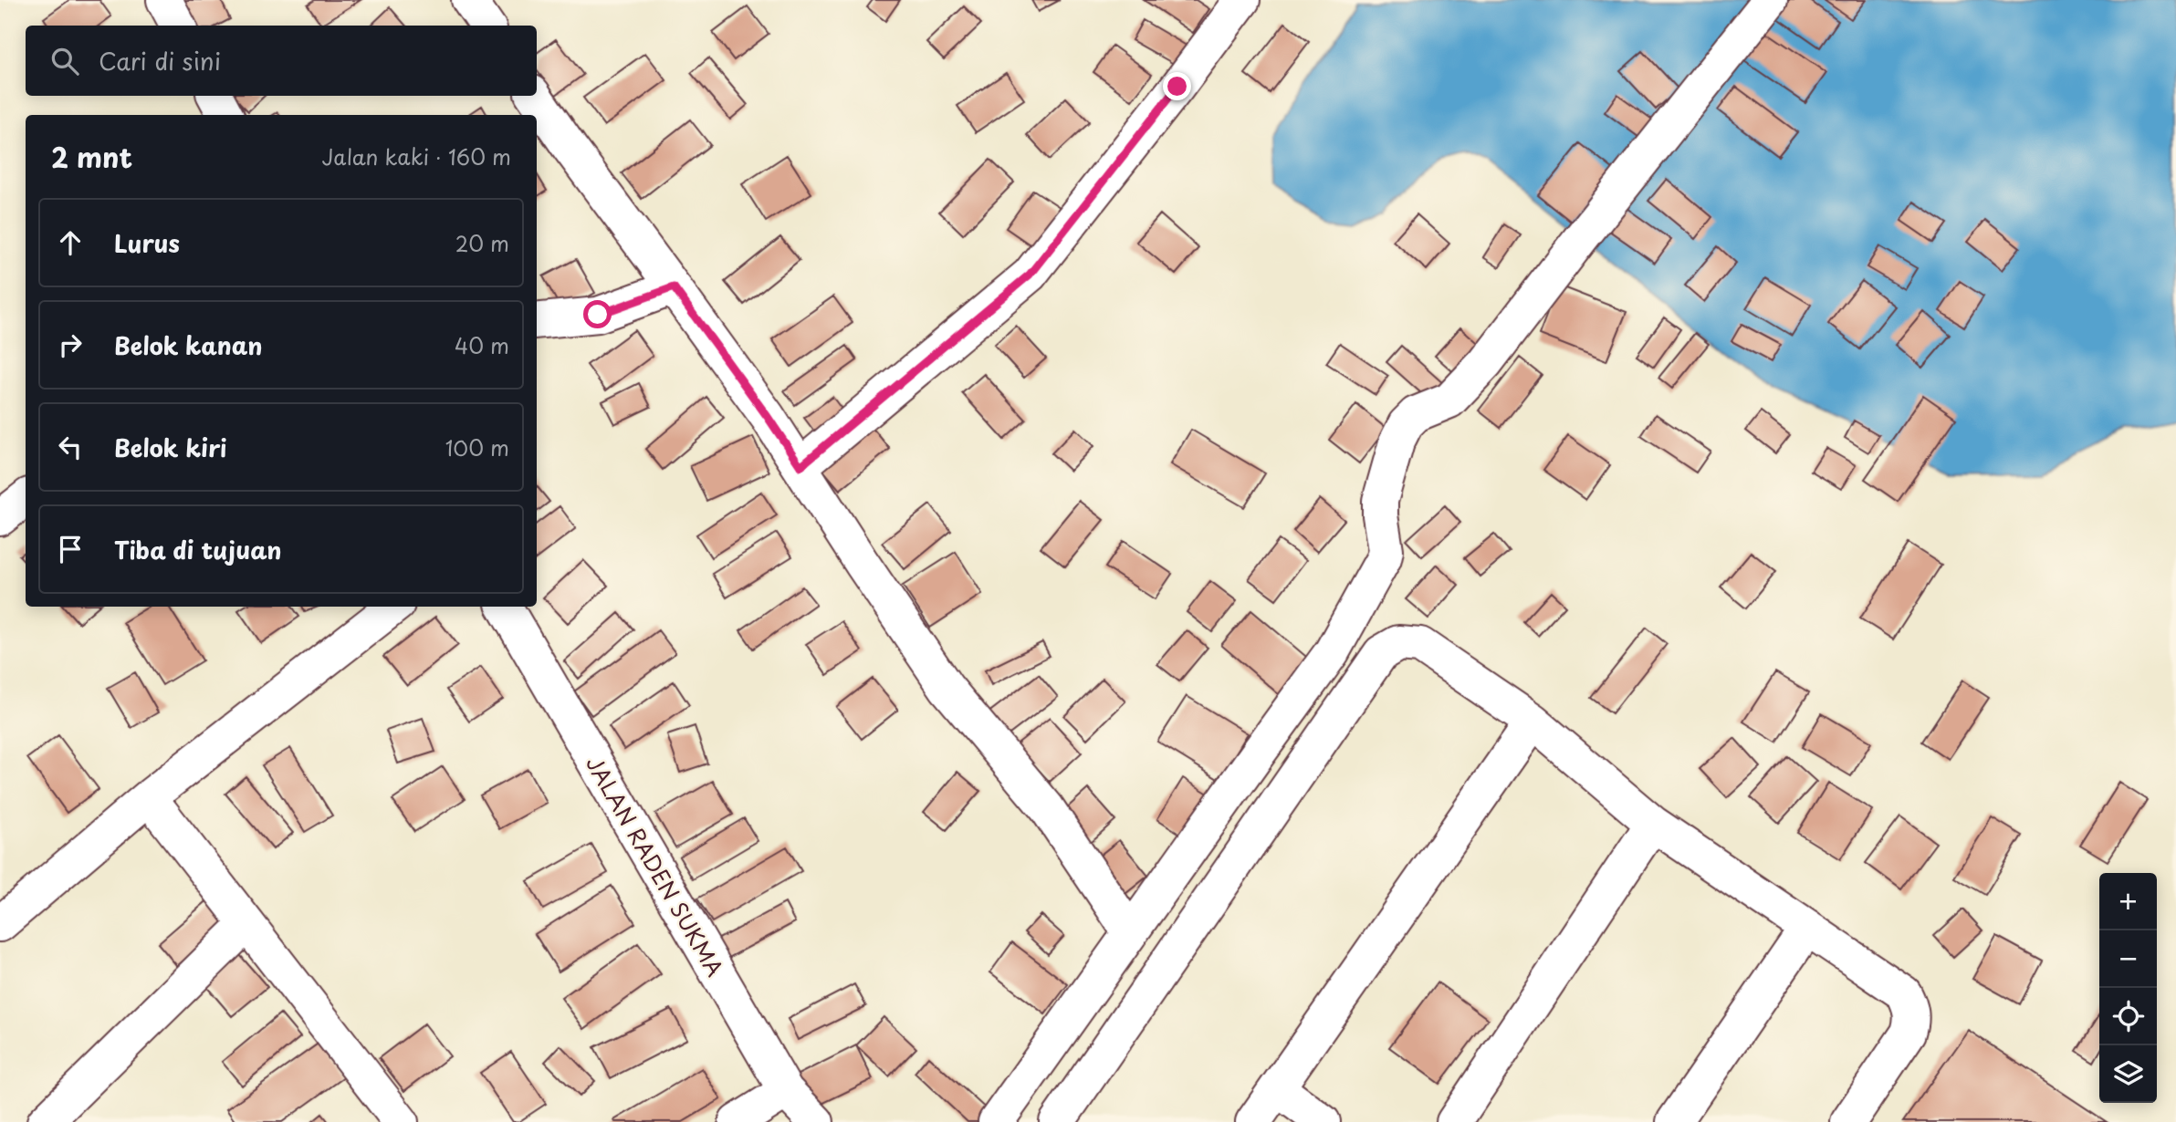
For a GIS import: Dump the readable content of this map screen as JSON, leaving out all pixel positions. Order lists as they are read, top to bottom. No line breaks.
{"streets":{"street":["JALAN RADEN SUKMA"]},"page":{"search":"Cari di sini","heading":["2 mnt","Jalan kaki · 160 m"],"list":[["Lurus","20 m"],["Belok kanan","40 m"],["Belok kiri","100 m"],"Tiba di tujuan"],"map_buttons":["+","−"]}}
